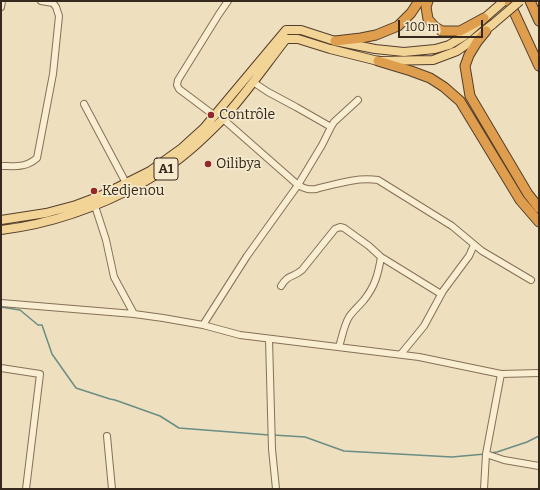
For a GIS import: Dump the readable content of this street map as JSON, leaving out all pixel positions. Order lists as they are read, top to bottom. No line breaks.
{"streets":{"main road":["A1"]},"places":["Contrôle","Oilibya","Kedjenou"],"scale_bar":"100 m"}
